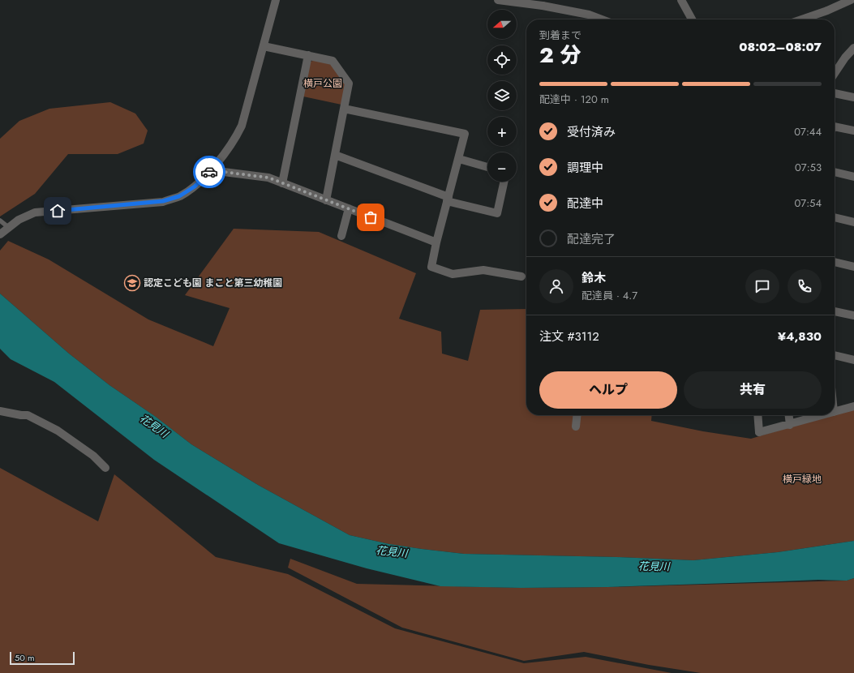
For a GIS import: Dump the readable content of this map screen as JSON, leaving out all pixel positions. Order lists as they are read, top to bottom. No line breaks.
{"water":["花見川"],"parks":["横戸公園","横戸緑地"],"places":{"school or university":["認定こども園 まこと第三幼稚園"]},"scale_bar":"50 m","north":"left","page":{"map_buttons":["+","−"],"heading":["2 分","到着まで","08:02–08:07"],"panel":["鈴木","配達員 · 4.7","注文 #3112","¥4,830"],"bar":"配達中 · 120 m","list":[["受付済み","07:44"],["調理中","07:53"],["配達中","07:54"],"配達完了"],"buttons":["ヘルプ","共有"],"scale":"50 m"}}
